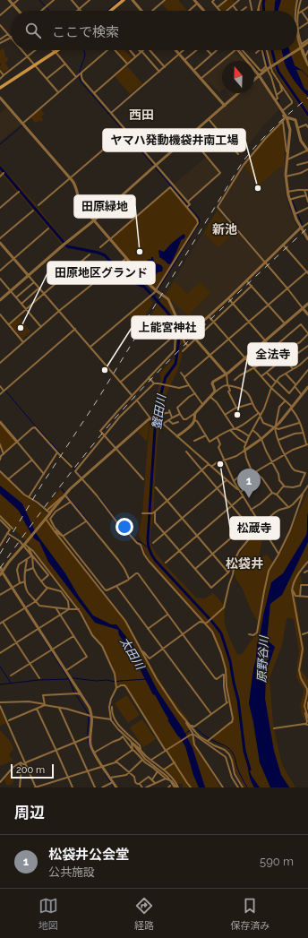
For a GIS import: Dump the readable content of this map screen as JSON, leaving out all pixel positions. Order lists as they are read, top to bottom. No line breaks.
{"districts":["西田","新池","松袋井"],"water":["蟹田川","太田川","原野谷川"],"places":["ヤマハ発動機袋井南工場","田原緑地","田原地区グランド","上能宮神社","全法寺","松蔵寺"],"scale_bar":"200 m","north":"top","page":{"search":"ここで検索","pins":"1","scale":"200 m","heading":"周辺","list":[{"mark":"1","name":"松袋井公会堂","note":"公共施設","value":"590 m"}],"nav":["地図","経路","保存済み"]}}
